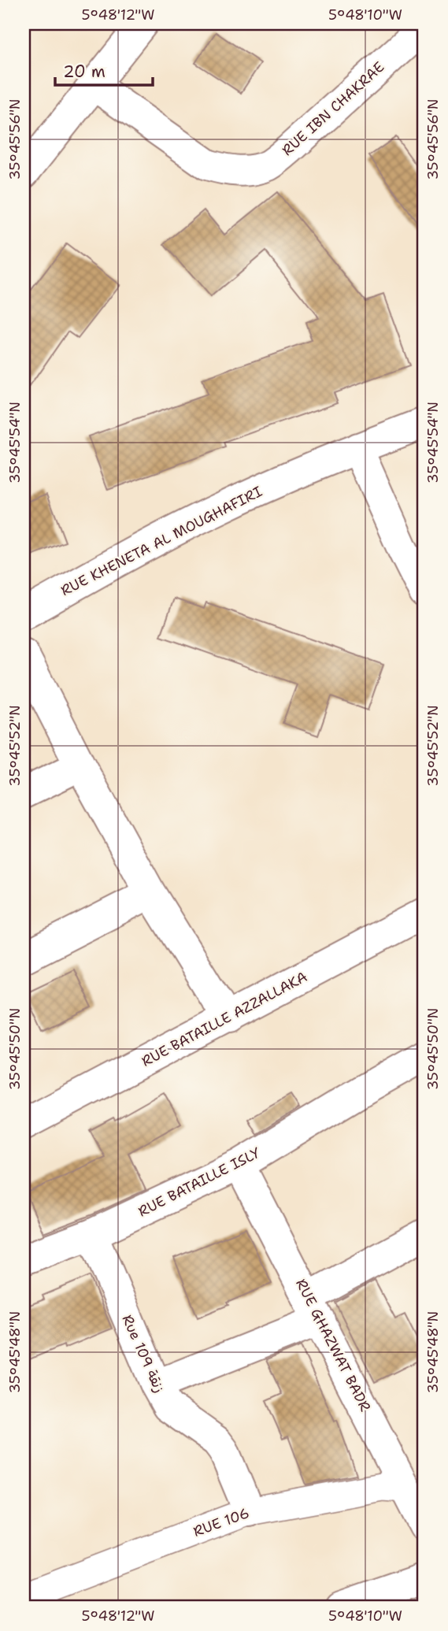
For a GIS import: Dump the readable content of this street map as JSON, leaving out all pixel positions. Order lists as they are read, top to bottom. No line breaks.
{"streets":{"street":["RUE IBN CHAKRAE","RUE KHENETA AL MOUGHAFIRI","RUE BATAILLE AZZALLAKA","RUE BATAILLE ISLY","RUE GHAZWAT BADR","Rue 109 زنقة","RUE 106"]},"crossings":[["RUE BATAILLE ISLY","RUE GHAZWAT BADR"],["RUE BATAILLE ISLY","Rue 109 زنقة"],["RUE GHAZWAT BADR","RUE 106"],["Rue 109 زنقة","RUE 106"]],"scale_bar":"20 m","coordinates":["5°48'12\"W","5°48'10\"W","35°45'56\"N","35°45'54\"N","35°45'52\"N","35°45'50\"N","35°45'48\"N"]}
